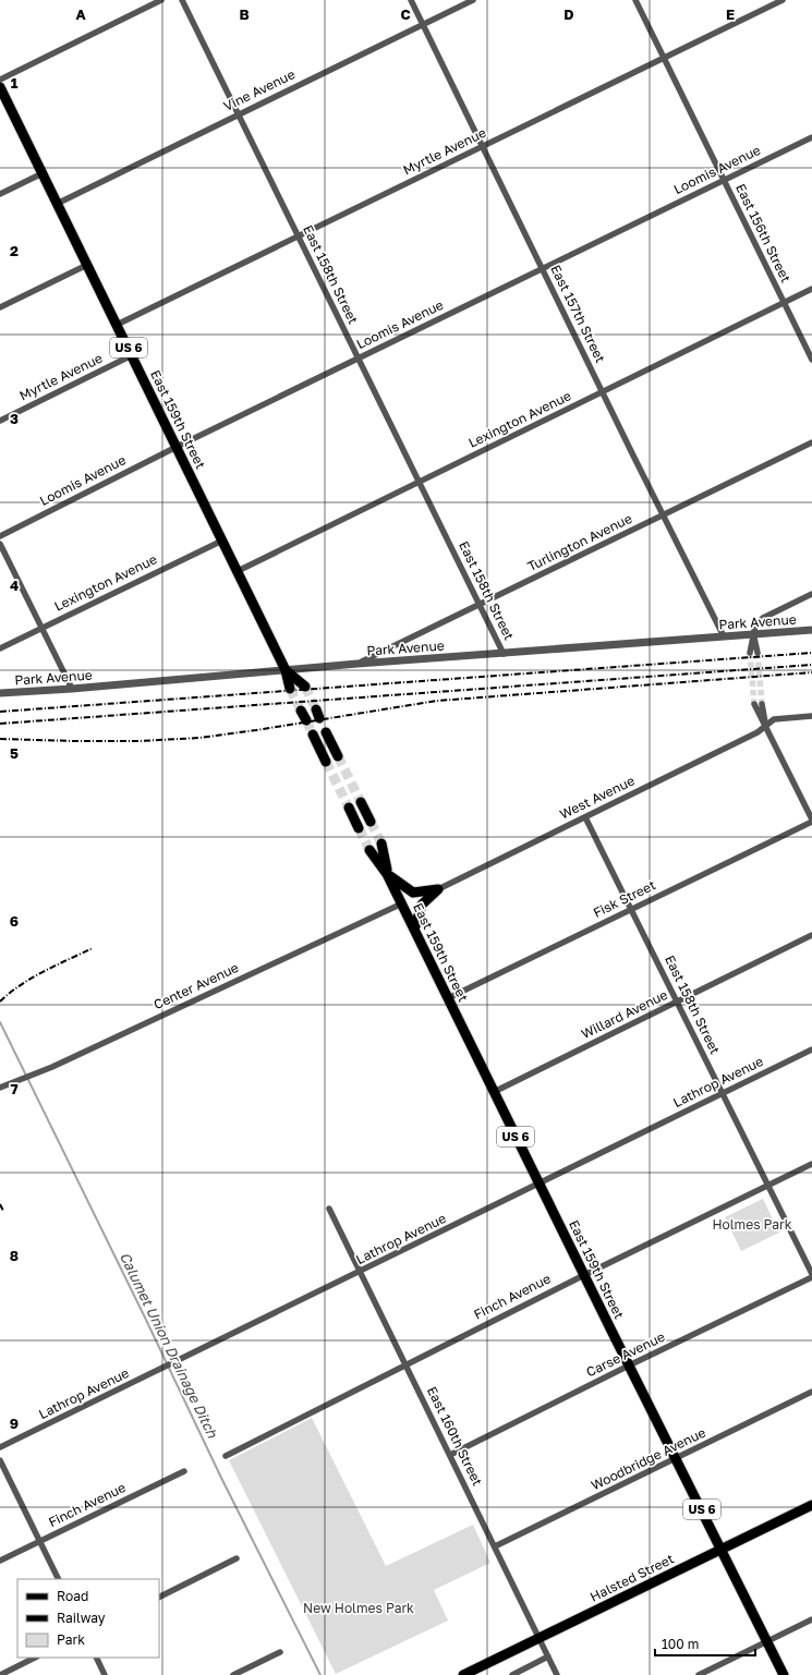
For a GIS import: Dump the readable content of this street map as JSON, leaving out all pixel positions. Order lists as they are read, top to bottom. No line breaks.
{"streets":{"main road":["US 6","East 159th Street","Halsted Street"],"street":["Vine Avenue","Myrtle Avenue","Loomis Avenue","East 156th Street","East 158th Street","East 157th Street","Lexington Avenue","Turlington Avenue","Park Avenue","West Avenue","Fisk Street","Center Avenue","Willard Avenue","Lathrop Avenue","Finch Avenue","Carse Avenue","East 160th Street","Woodbridge Avenue"]},"crossings":[["Vine Avenue","East 158th Street"],["Vine Avenue","East 157th Street"],["Vine Avenue","East 159th Street"],["Myrtle Avenue","East 156th Street"],["Myrtle Avenue","East 158th Street"],["Myrtle Avenue","East 157th Street"],["Myrtle Avenue","East 159th Street"],["Loomis Avenue","East 156th Street"],["Loomis Avenue","East 158th Street"],["Loomis Avenue","East 157th Street"],["Loomis Avenue","East 159th Street"],["East 156th Street","Lexington Avenue"],["East 158th Street","Lexington Avenue"],["East 158th Street","Turlington Avenue"],["East 158th Street","Park Avenue"],["East 158th Street","West Avenue"],["East 158th Street","Fisk Street"],["East 158th Street","Willard Avenue"],["East 158th Street","Lathrop Avenue"],["East 158th Street","Finch Avenue"],["East 157th Street","Lexington Avenue"],["East 157th Street","Turlington Avenue"],["East 157th Street","Park Avenue"],["East 159th Street","Lexington Avenue"],["East 159th Street","Park Avenue"],["East 159th Street","Fisk Street"],["East 159th Street","Center Avenue"],["East 159th Street","Willard Avenue"],["East 159th Street","Lathrop Avenue"],["East 159th Street","Finch Avenue"],["East 159th Street","Carse Avenue"],["East 159th Street","Woodbridge Avenue"],["East 159th Street","Halsted Street"],["Turlington Avenue","Park Avenue"],["Lathrop Avenue","East 160th Street"],["Finch Avenue","East 160th Street"],["Carse Avenue","East 160th Street"],["East 160th Street","Woodbridge Avenue"],["East 160th Street","Halsted Street"]],"water":["Calumet Union Drainage Ditch"],"parks":["Holmes Park","New Holmes Park"],"legend":["Road","Railway","Park"],"scale_bar":"100 m","grid":{"columns":["A","B","C","D","E"],"rows":["1","2","3","4","5","6","7","8","9"]}}
